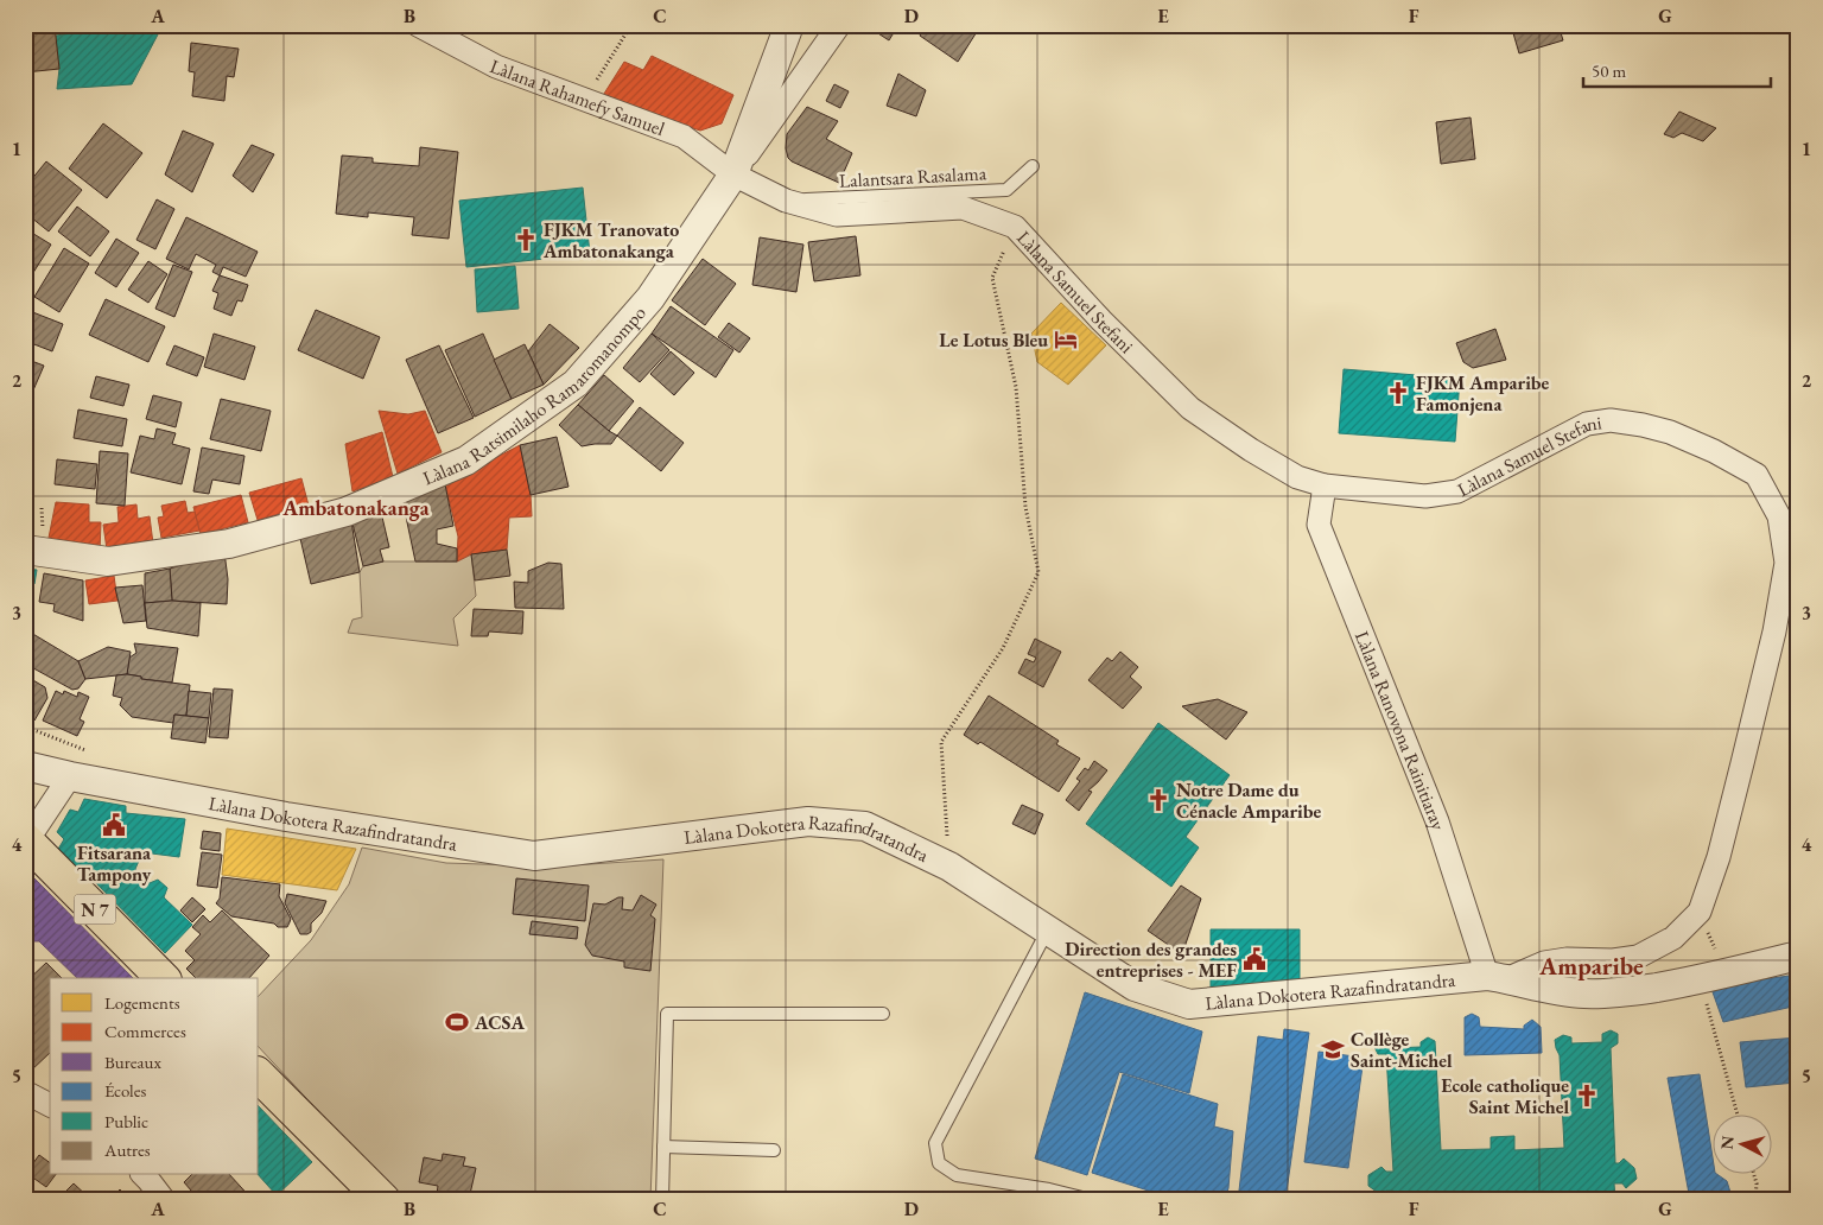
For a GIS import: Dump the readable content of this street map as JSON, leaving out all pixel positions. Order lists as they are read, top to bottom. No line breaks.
{"streets":{"main road":["N 7"],"street":["Làlana Rahamefy Samuel","Làlana Samuel Stefani","Làlana Ratsimilaho Ramaromanompo","Làlana Ranovona Rainitiaray","Làlana Dokotera Razafindratandra"],"lane":["Lalantsara Rasalama"]},"crossings":[["Làlana Rahamefy Samuel","Làlana Samuel Stefani"],["Làlana Rahamefy Samuel","Làlana Ratsimilaho Ramaromanompo"],["Lalantsara Rasalama","Làlana Samuel Stefani"],["Làlana Samuel Stefani","Làlana Ratsimilaho Ramaromanompo"],["Làlana Samuel Stefani","Làlana Ranovona Rainitiaray"],["Làlana Samuel Stefani","Làlana Dokotera Razafindratandra"],["Làlana Ranovona Rainitiaray","Làlana Dokotera Razafindratandra"]],"districts":["Ambatonakanga","Amparibe"],"places":{"church":["FJKM Tranovato Ambatonakanga","FJKM Amparibe Famonjena","Notre Dame du Cénacle Amparibe","Ecole catholique Saint Michel"],"hotel":["Le Lotus Bleu"],"public building":["Fitsarana Tampony","Direction des grandes entreprises - MEF"],"sports":["ACSA"],"school or university":["Collège Saint-Michel"]},"legend":["Logements","Commerces","Bureaux","Écoles","Public","Autres"],"scale_bar":"50 m","north":"left","grid":{"columns":["A","B","C","D","E","F","G"],"rows":["1","2","3","4","5"]}}
